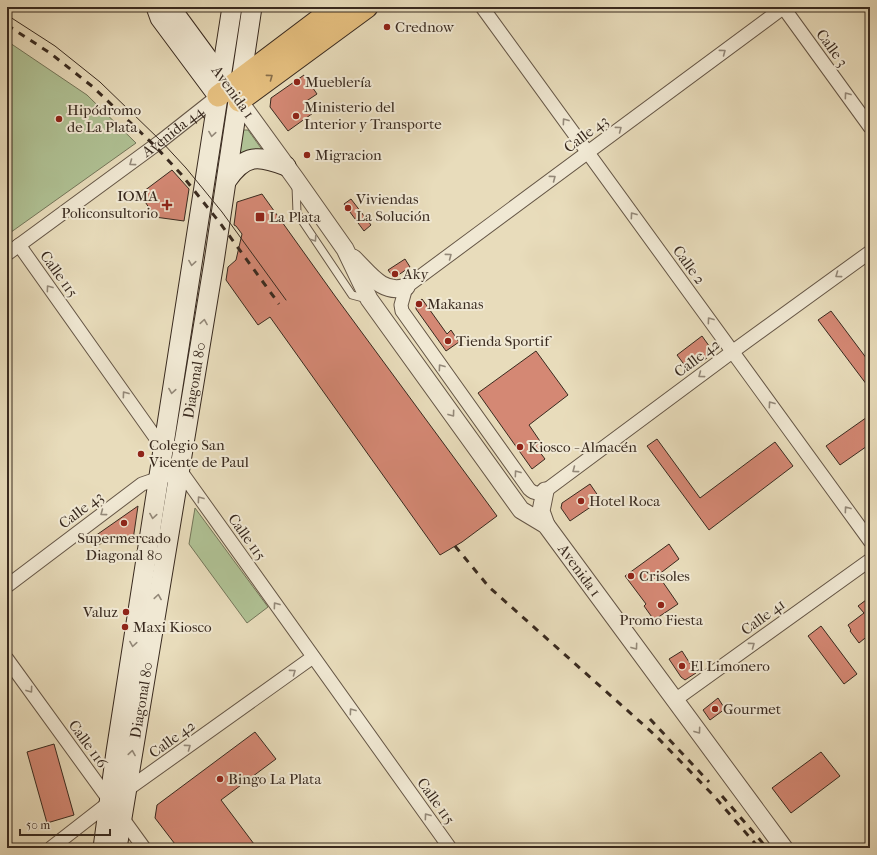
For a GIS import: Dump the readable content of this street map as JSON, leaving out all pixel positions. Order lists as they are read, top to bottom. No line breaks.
{"streets":{"main road":["Avenida 1","Avenida 44","Diagonal 80"],"street":["Calle 3","Calle 43","Calle 2","Calle 115","Calle 42","Calle 41","Calle 116"]},"crossings":[["Calle 3","Calle 43"],["Avenida 1","Avenida 44"],["Avenida 1","Diagonal 80"],["Avenida 1","Calle 41"],["Avenida 44","Calle 115"],["Avenida 44","Diagonal 80"],["Calle 43","Calle 2"],["Calle 43","Calle 115"],["Calle 43","Diagonal 80"],["Calle 2","Calle 42"],["Calle 115","Calle 42"],["Calle 115","Diagonal 80"],["Calle 42","Diagonal 80"],["Calle 42","Calle 116"],["Diagonal 80","Calle 116"]],"one_way":["Calle 3","Avenida 1","Calle 2","Calle 115","Calle 41","Calle 116"],"places":{"other":["Crednow","Mueblería","Ministerio del Interior y Transporte","Hipódromo de La Plata","Migracion","Viviendas La Solución","Aky","Makanas","Tienda Sportif","Kiosco - Almacén","Colegio San Vicente de Paul","Hotel Roca","Supermercado Diagonal 80","Crisoles","Promo Fiesta","Valuz","Maxi Kiosco","El Limonero","Gourmet","Bingo La Plata"],"health":["IOMA Policonsultorio"],"transit":["La Plata"]},"scale_bar":"50 m"}
